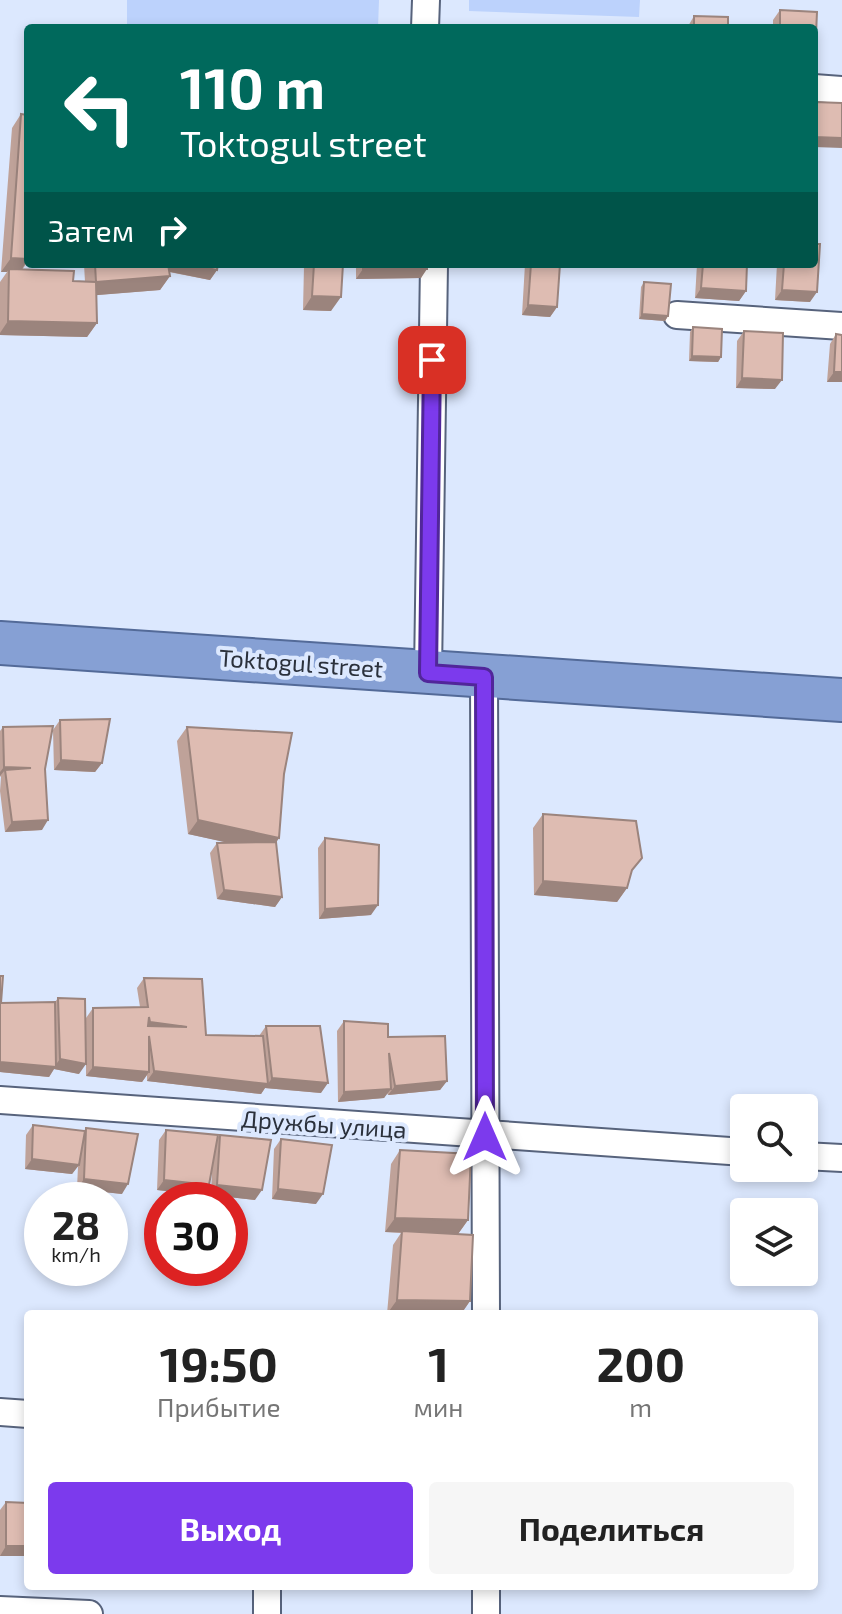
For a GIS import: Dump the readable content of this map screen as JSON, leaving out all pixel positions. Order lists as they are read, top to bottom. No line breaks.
{"streets":{"highway":["Toktogul street"],"street":["Дружбы улица"]},"page":{"turn":["110 m","Toktogul street"],"then":"Затем","speed":"28 km/h","limit":"30","eta":["19:50","Прибытие","1","мин","200","m"],"buttons":["Выход","Поделиться"]}}
